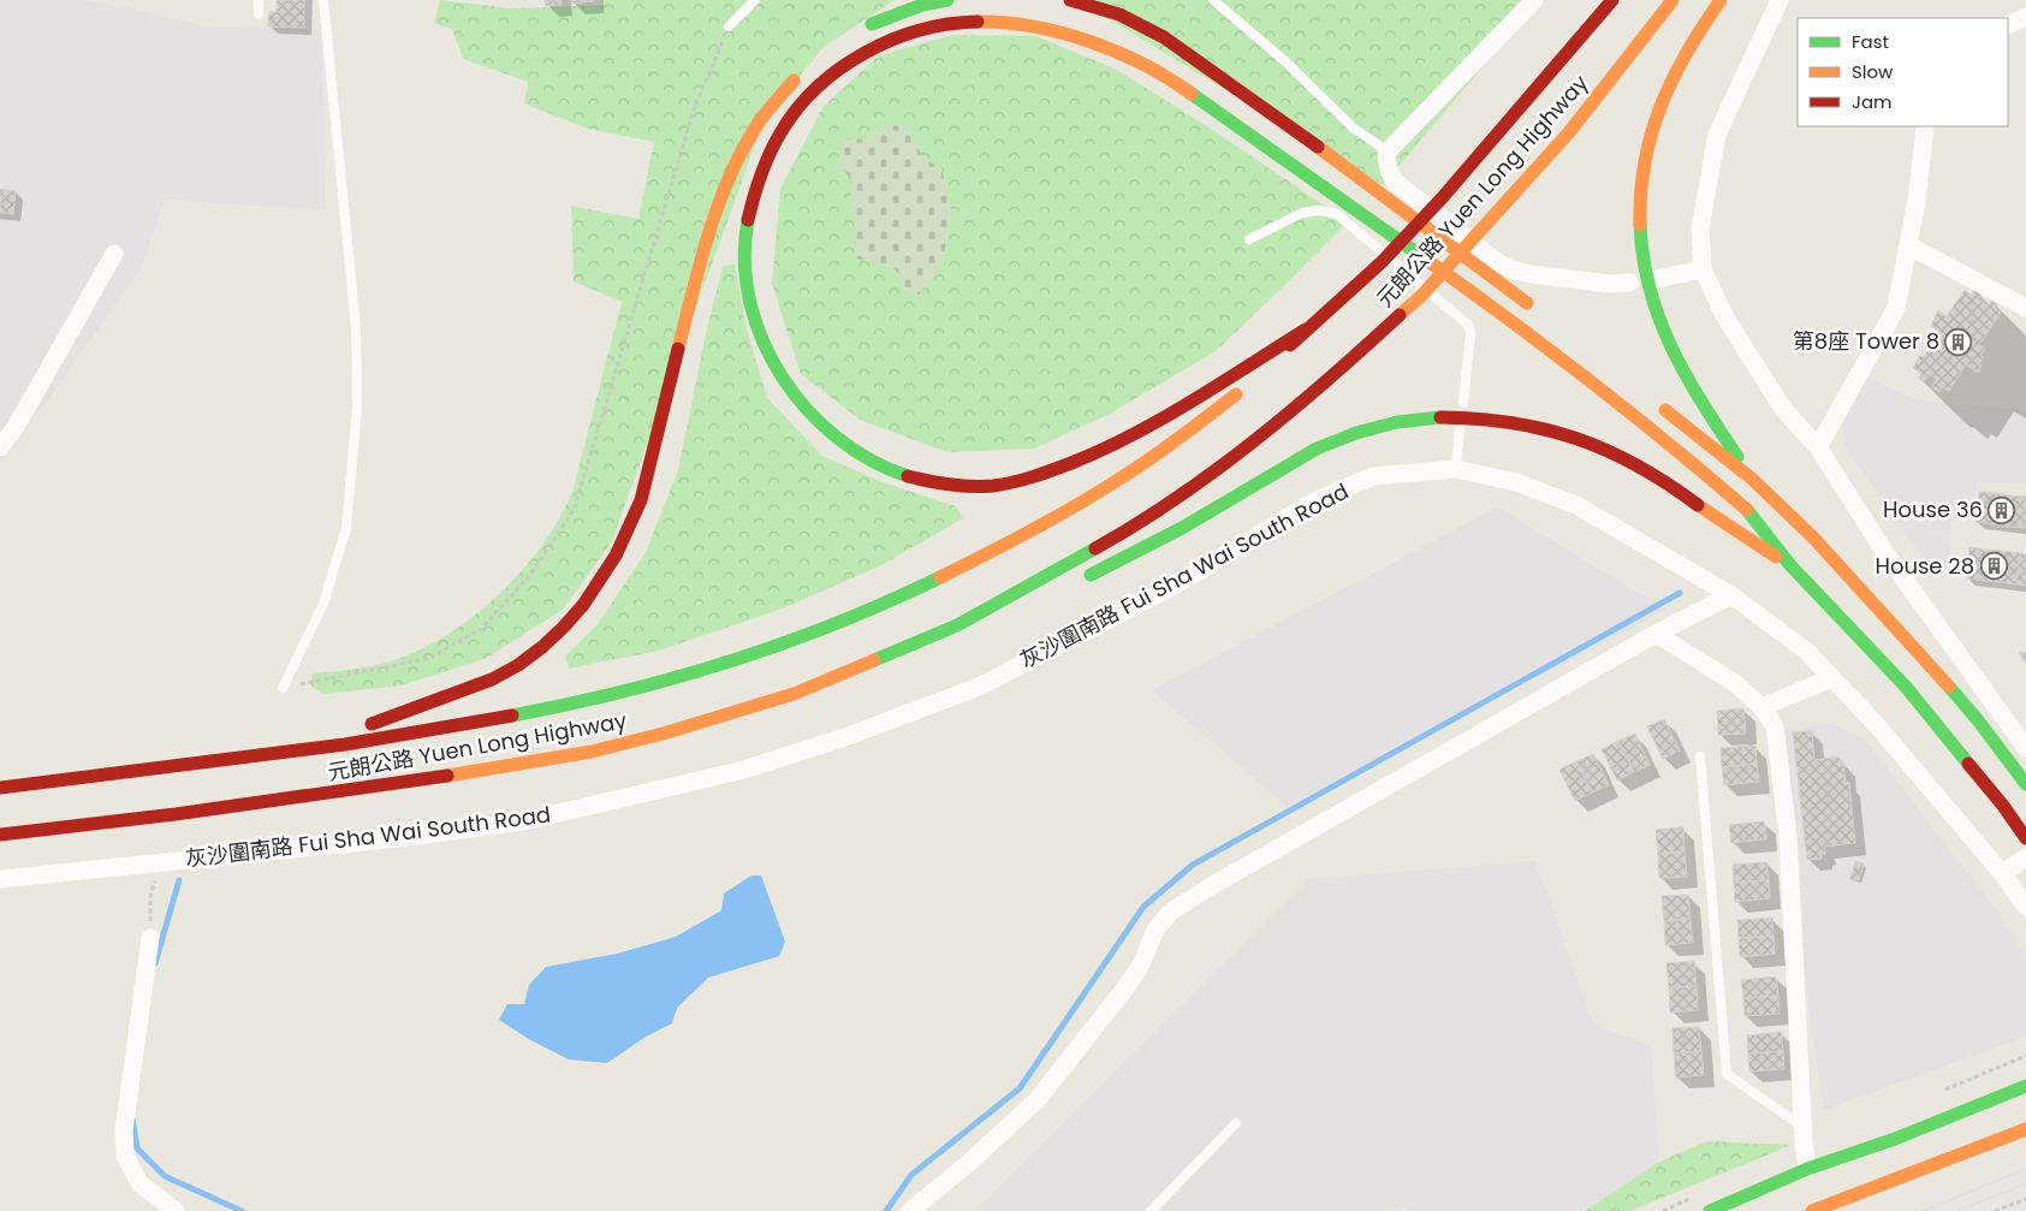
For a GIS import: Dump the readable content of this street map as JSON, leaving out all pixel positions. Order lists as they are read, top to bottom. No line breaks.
{"streets":{"main road":["元朗公路 Yuen Long Highway"],"street":["灰沙圍南路 Fui Sha Wai South Road"]},"places":{"building":["第8座 Tower 8","House 36","House 28"]},"legend":["Fast","Slow","Jam"]}
